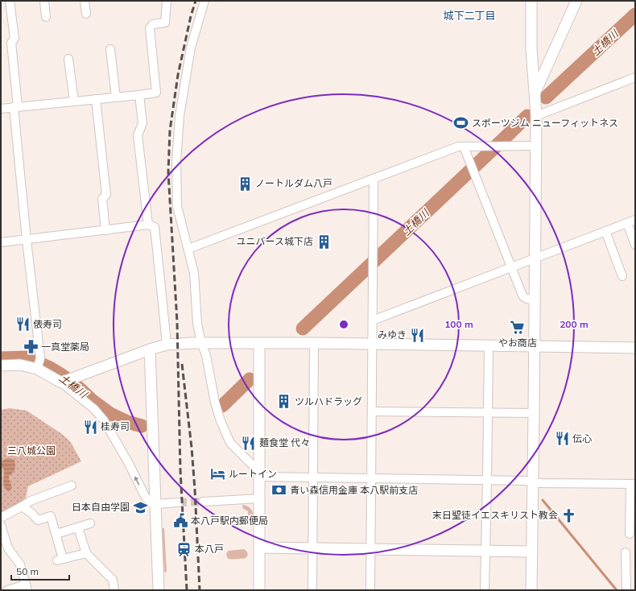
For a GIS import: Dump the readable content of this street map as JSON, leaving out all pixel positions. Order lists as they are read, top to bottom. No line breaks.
{"districts":["城下二丁目"],"water":["土橋川"],"parks":["三八城公園"],"places":{"sports":["スポーツジム ニューフィットネス"],"building":["ノートルダム八戸","ユニバース城下店","ツルハドラッグ"],"restaurant":["俵寿司","みゆき","桂寿司","伝心","麺食堂 代々"],"supermarket":["やお商店"],"pharmacy":["一真堂薬局"],"hotel":["ルートイン"],"bank":["青い森信用金庫 本八駅前支店"],"school or university":["日本自由学園"],"church":["末日聖徒イエスキリスト教会"],"public building":["本八戸駅内郵便局"],"station":["本八戸"]},"scale_bar":"50 m","rings":["100 m","200 m"]}
